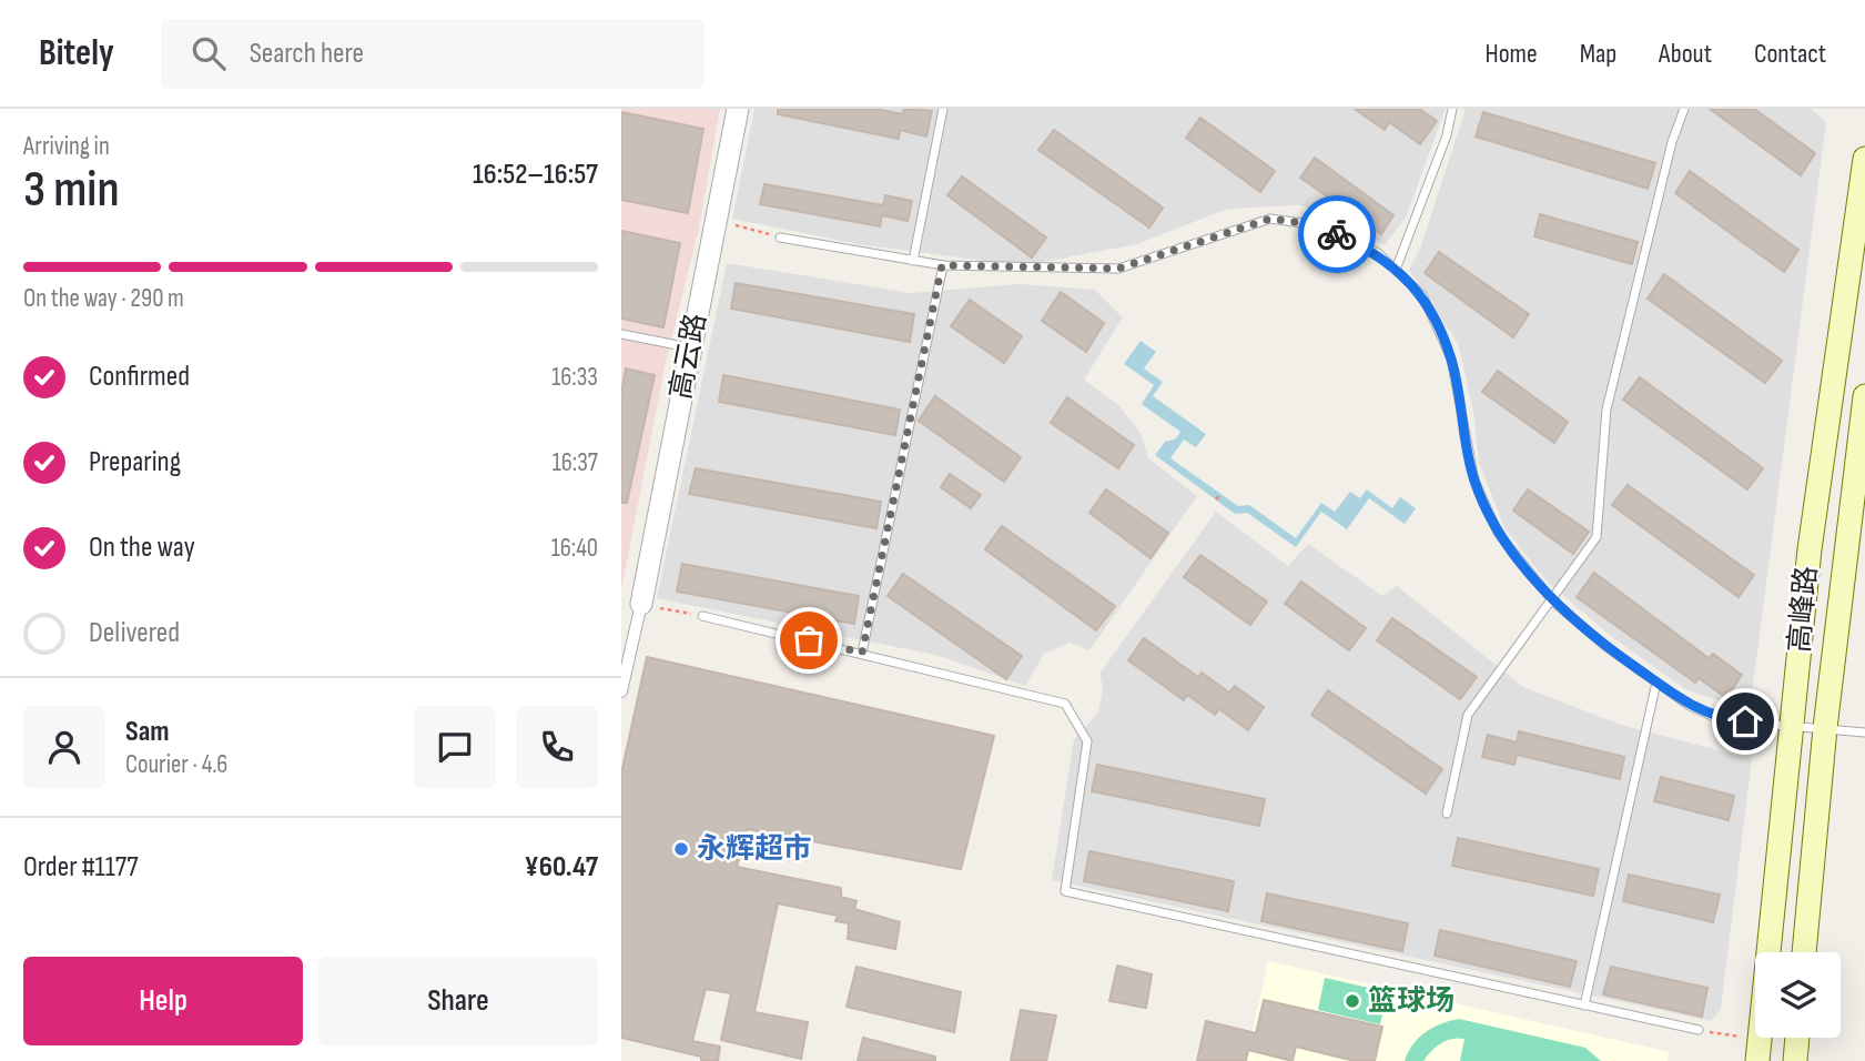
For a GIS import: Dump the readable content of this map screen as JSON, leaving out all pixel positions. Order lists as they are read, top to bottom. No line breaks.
{"streets":{"main road":["高峰路"],"street":["高云路"]},"places":["永辉超市","篮球场"],"page":{"header":"Bitely","search":"Search here","nav":["Home","Map","About","Contact"],"heading":["3 min","Arriving in","16:52–16:57"],"panel":["Sam","Courier · 4.6","Order #1177","¥60.47"],"bar":"On the way · 290 m","list":[["Confirmed","16:33"],["Preparing","16:37"],["On the way","16:40"],"Delivered"],"buttons":["Help","Share"]}}
